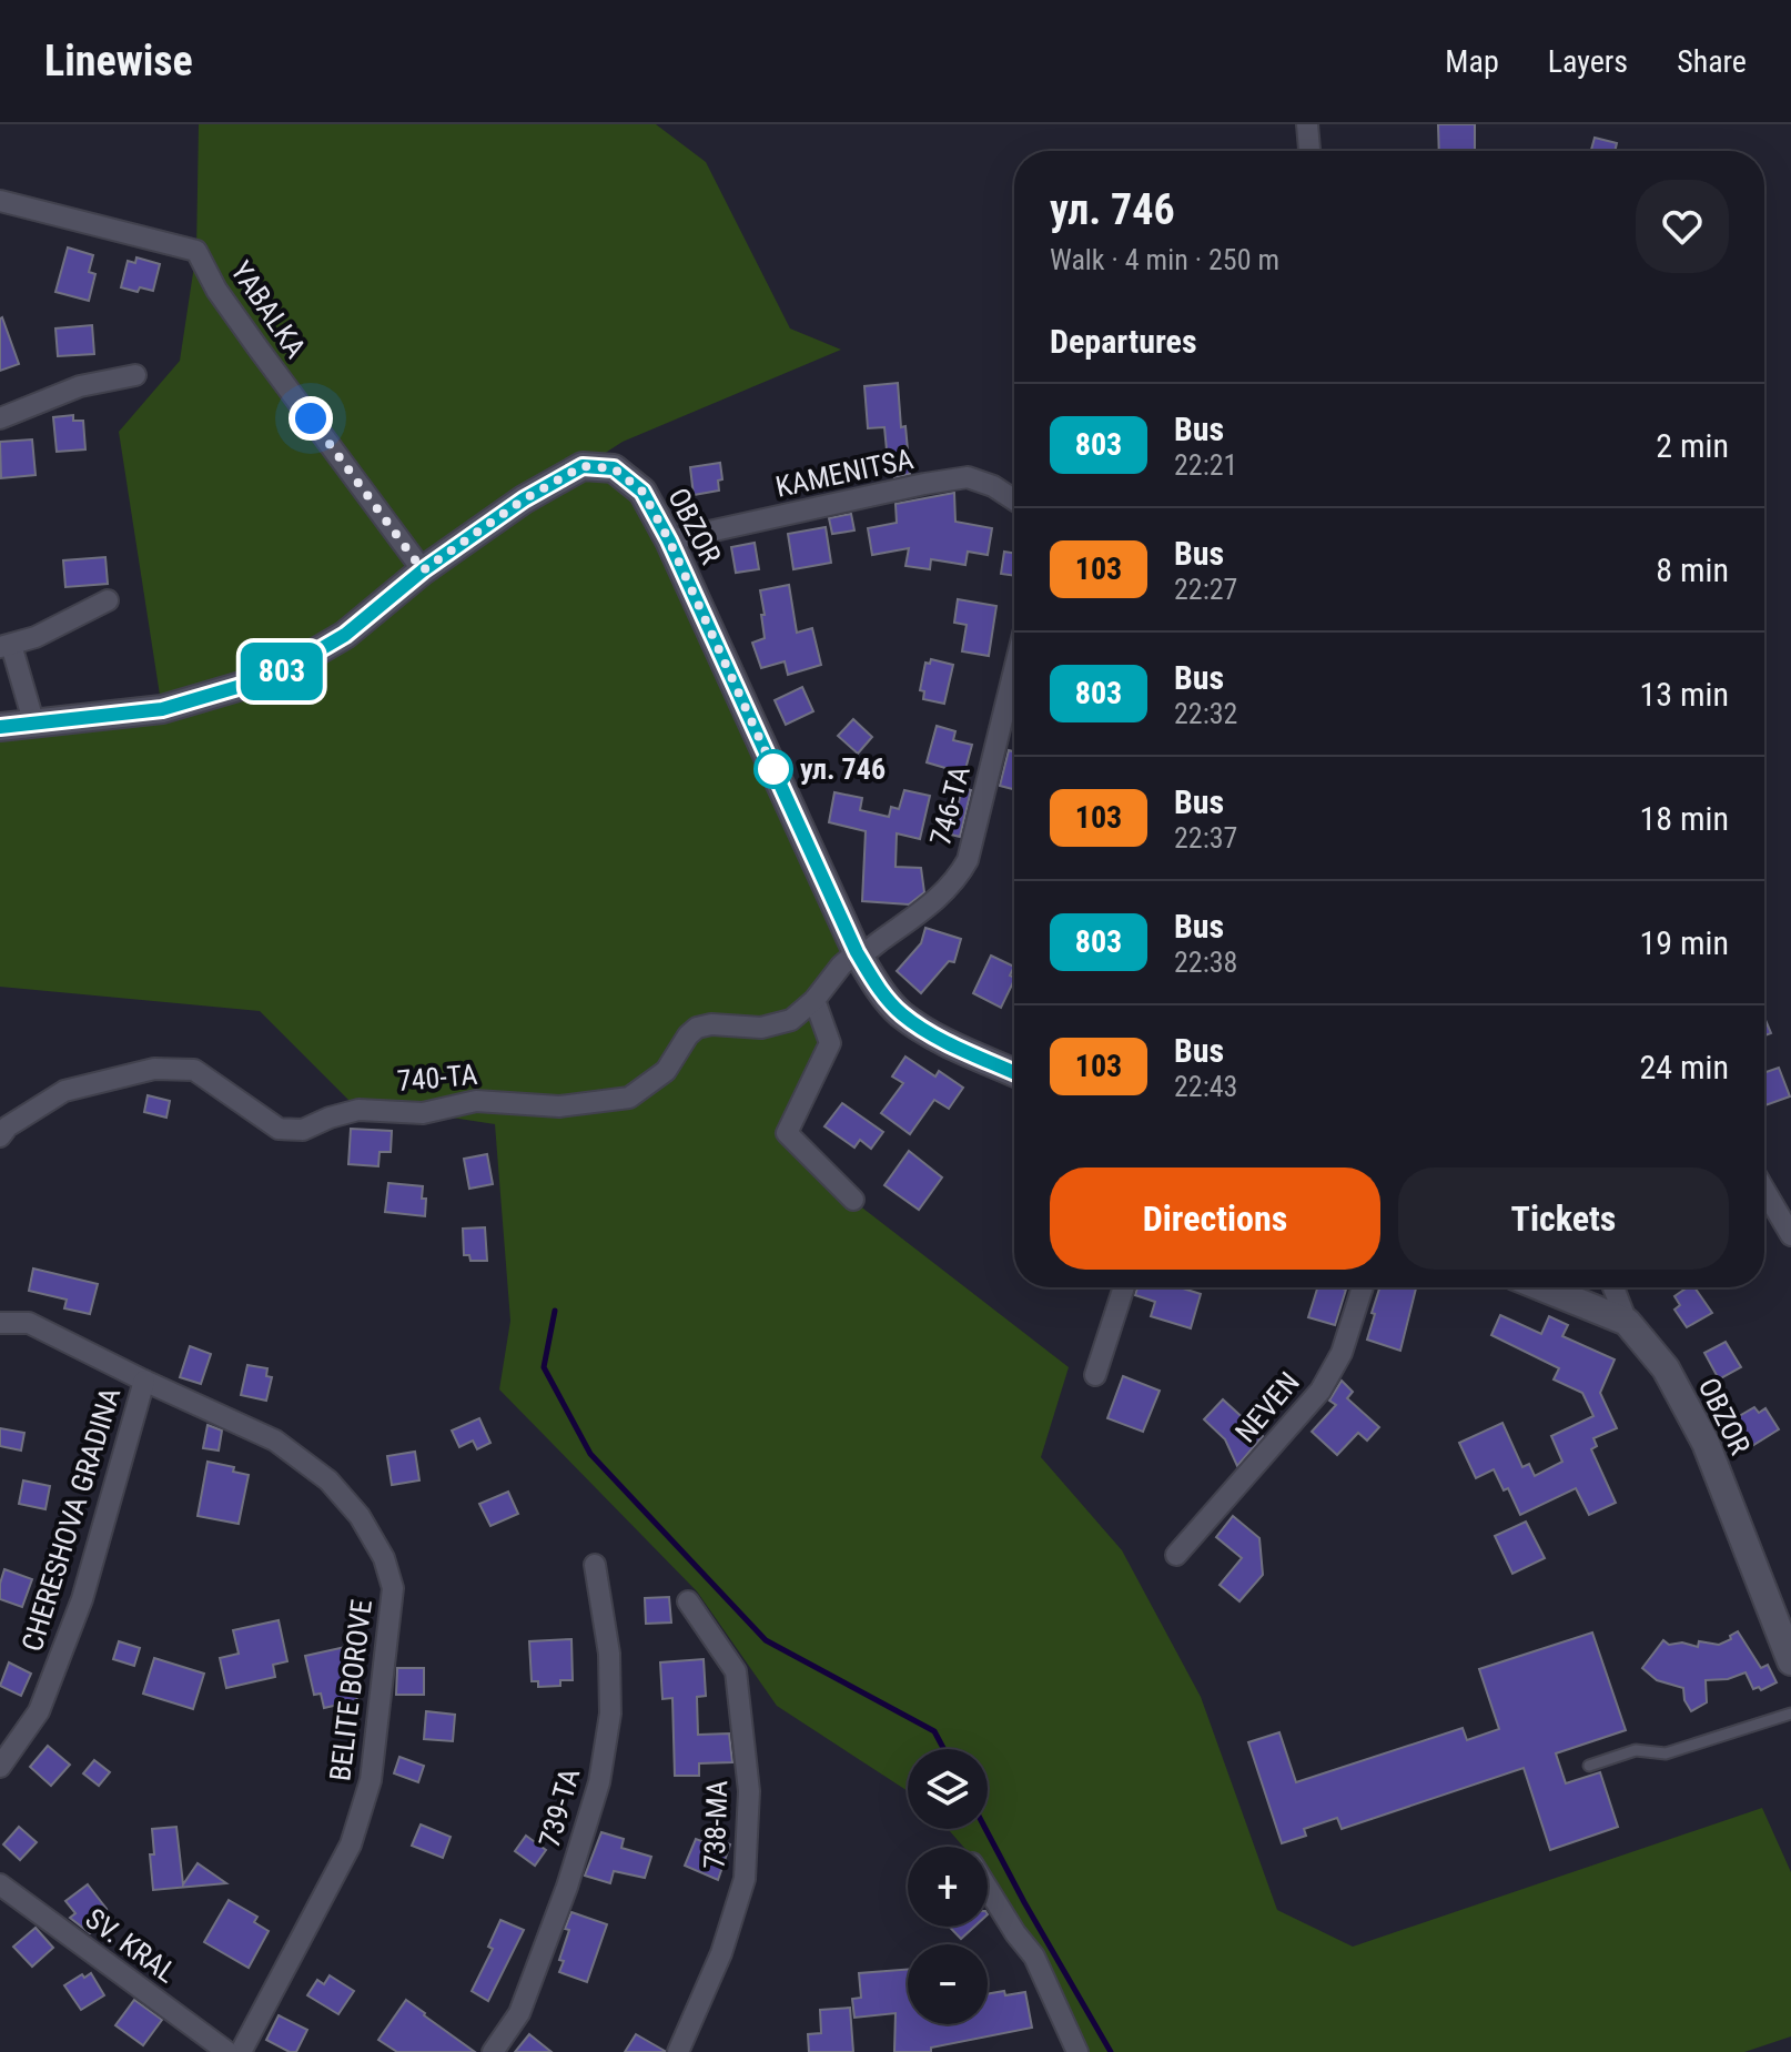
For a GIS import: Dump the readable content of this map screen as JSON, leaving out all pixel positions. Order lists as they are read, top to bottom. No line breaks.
{"streets":{"street":["YABALKA","KAMENITSA","OBZOR","746-ТА","740-ТА","NEVEN","CHERESHOVA GRADINA","BELITE BOROVE","739-ТА","738-МА","SV. KRAL"]},"crossings":[["YABALKA","OBZOR"],["KAMENITSA","OBZOR"],["OBZOR","746-ТА"],["OBZOR","740-ТА"],["746-ТА","740-ТА"],["CHERESHOVA GRADINA","BELITE BOROVE"]],"places":["ул. 746"],"lines":["bus line 803"],"page":{"header":"Linewise","nav":["Map","Layers","Share"],"on_map":"803","heading":[["ул. 746","Walk · 4 min · 250 m"],"Departures"],"list":[{"mark":"803","name":"Bus","note":"22:21","value":"2 min"},{"mark":"103","name":"Bus","note":"22:27","value":"8 min"},{"mark":"803","name":"Bus","note":"22:32","value":"13 min"},{"mark":"103","name":"Bus","note":"22:37","value":"18 min"},{"mark":"803","name":"Bus","note":"22:38","value":"19 min"},{"mark":"103","name":"Bus","note":"22:43","value":"24 min"}],"buttons":["Directions","Tickets"],"map_buttons":["+","−"]}}
